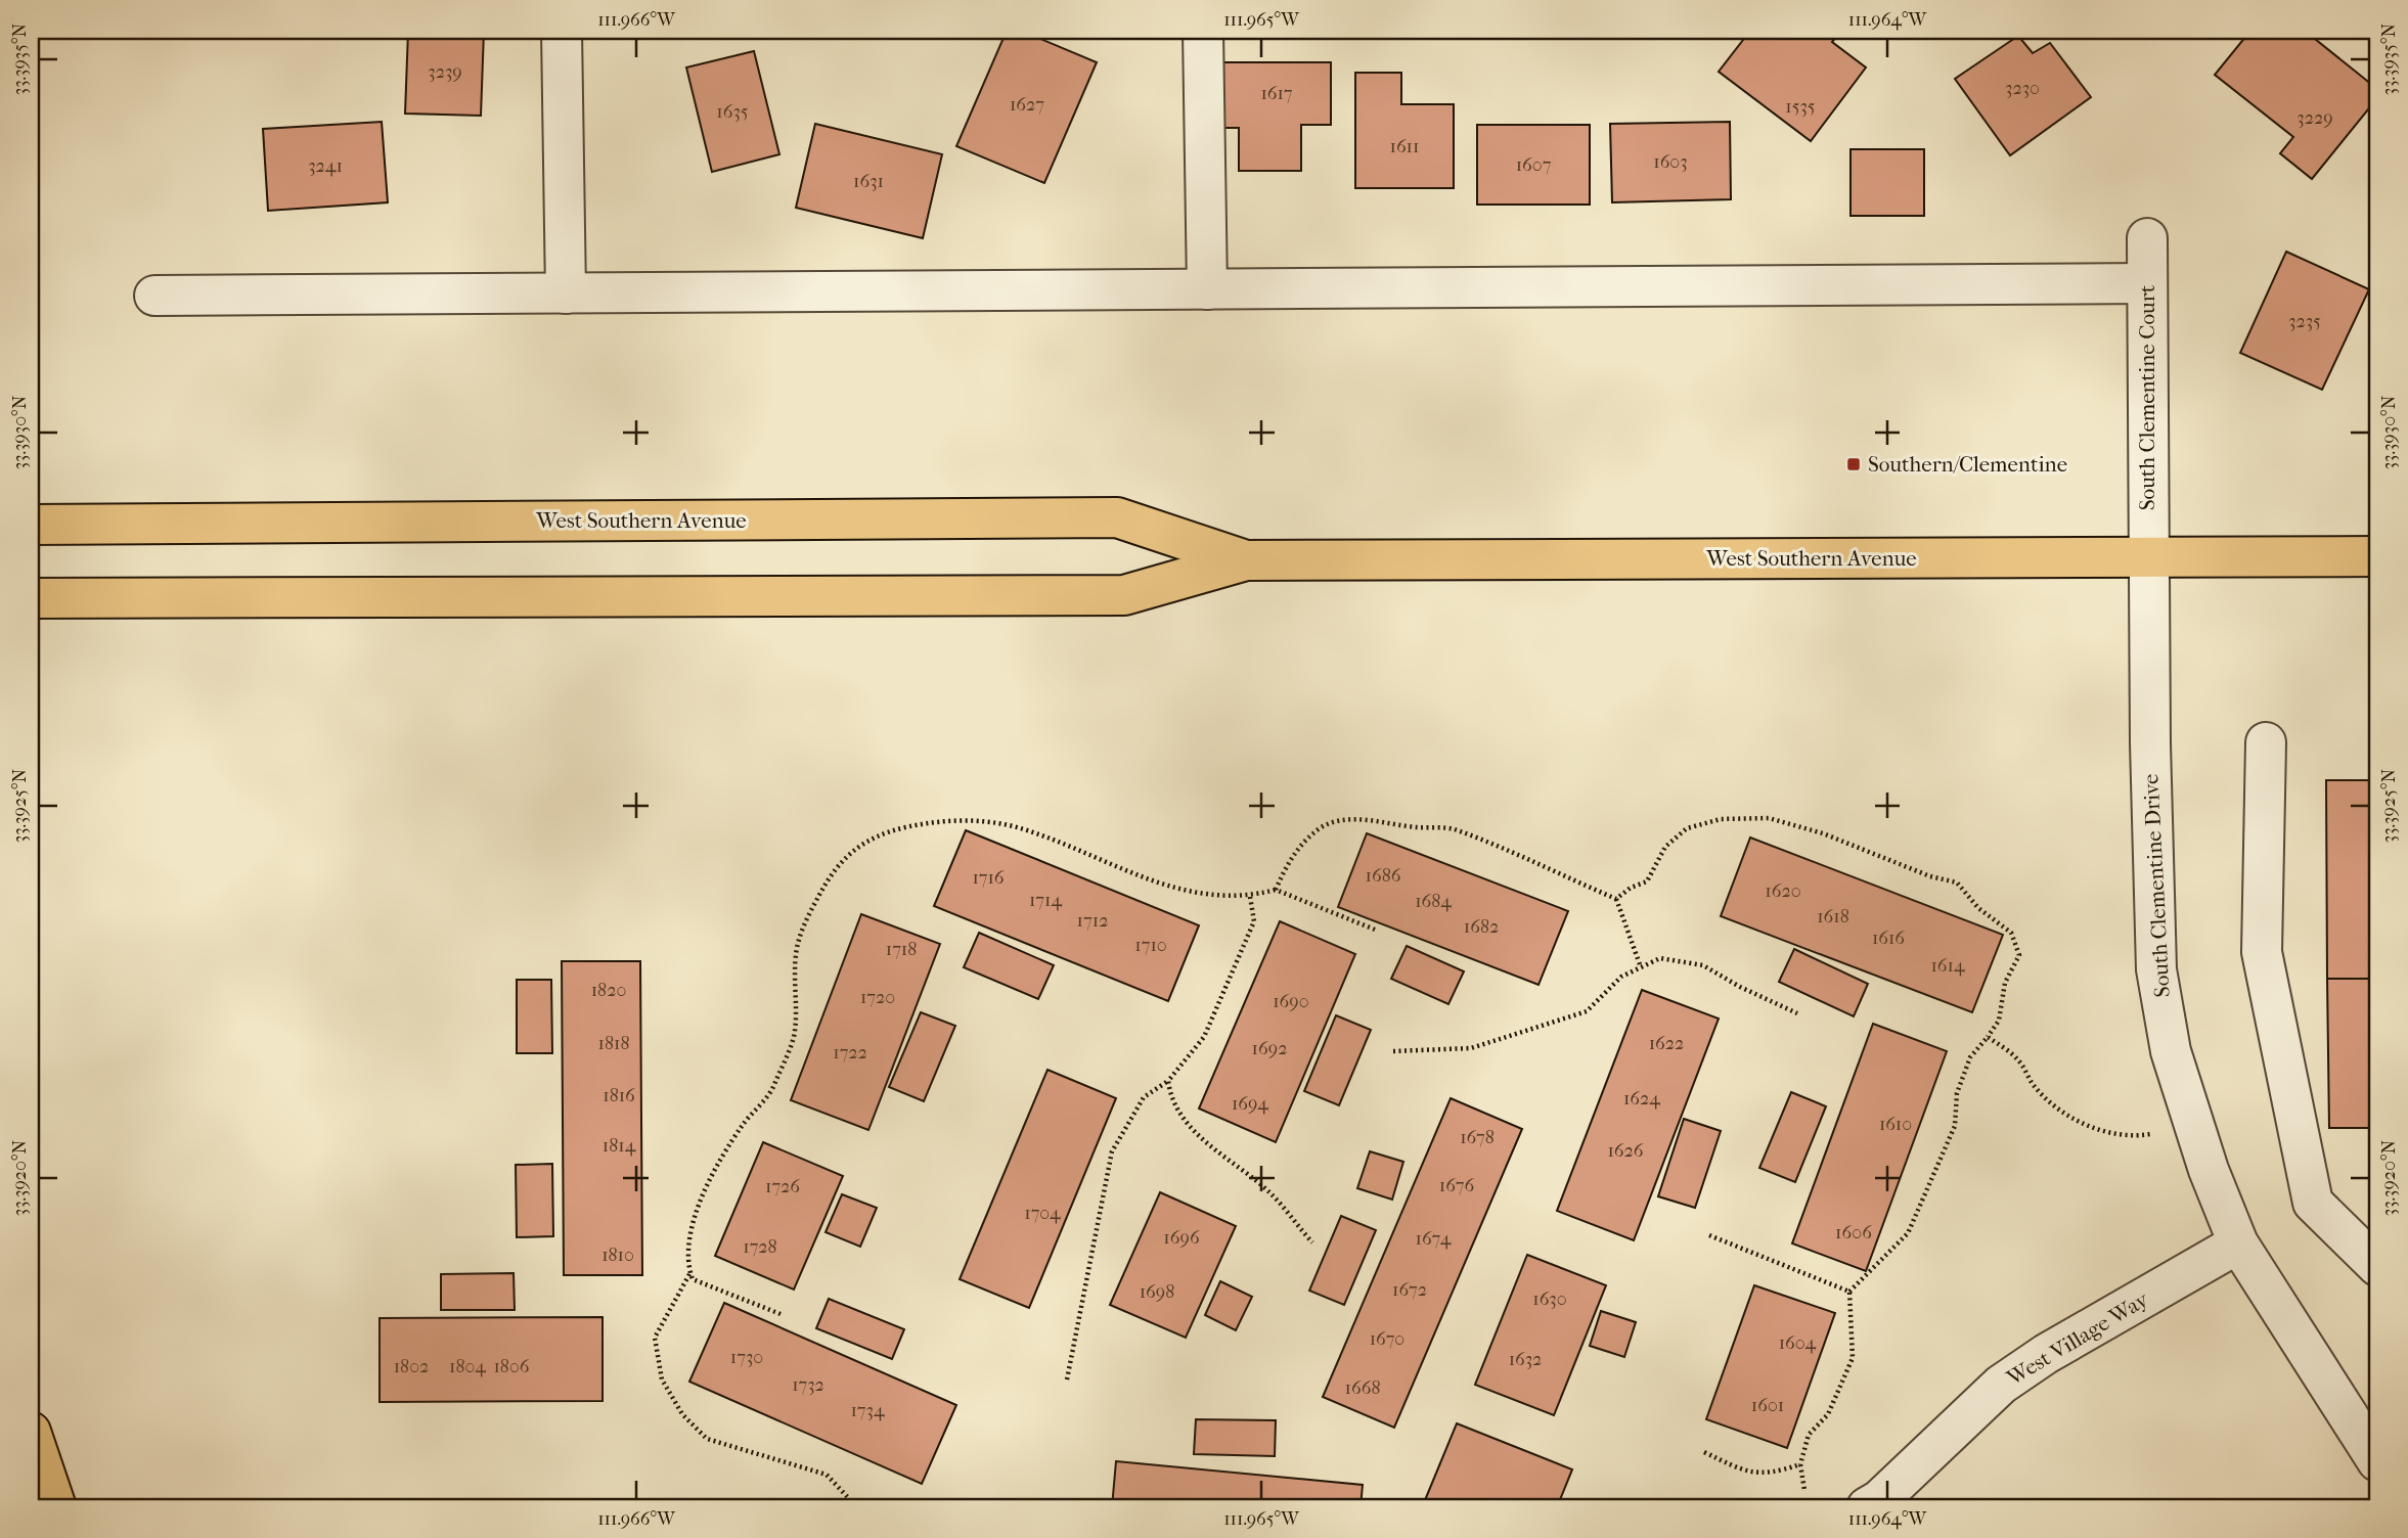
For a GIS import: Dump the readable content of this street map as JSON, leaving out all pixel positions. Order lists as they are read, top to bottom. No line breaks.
{"streets":{"main road":["West Southern Avenue"],"street":["South Clementine Court","South Clementine Drive","West Village Way"]},"crossings":[["South Clementine Court","West Southern Avenue"],["South Clementine Court","South Clementine Drive"],["West Southern Avenue","South Clementine Drive"],["South Clementine Drive","West Village Way"]],"places":{"transit":["Southern/Clementine"]},"house_numbers":["3239","3230","1617","1627","1535","1635","3229","1611","1603","1607","3241","1631","3235","1686","1716","1620","1714","1684","1618","1712","1682","1616","1710","1718","1614","1820","1720","1690","1818","1622","1692","1722","1816","1624","1694","1610","1678","1814","1626","1676","1726","1704","1606","1696","1674","1728","1810","1672","1698","1630","1670","1604","1730","1632","1802","1804","1806","1732","1668","1601","1734"],"coordinates":["111.966°W","111.965°W","111.964°W","33.3935°N","33.3930°N","33.3925°N","33.3920°N"]}
